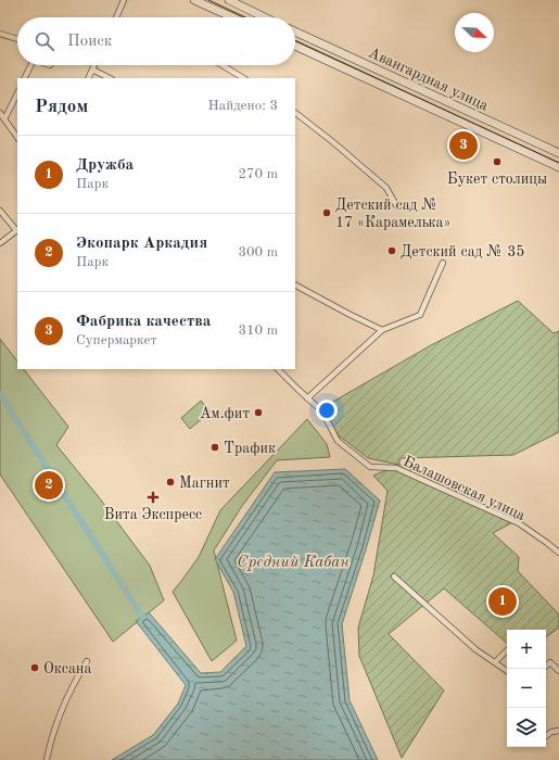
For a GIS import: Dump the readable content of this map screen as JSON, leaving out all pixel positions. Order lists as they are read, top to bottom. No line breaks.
{"streets":{"main road":["Авангардная улица"],"street":["Балашовская улица"]},"water":["Средний Кабан"],"places":{"other":["Букет столицы","Детский сад № 17 «Карамелька»","Детский сад № 35","Ам.фит","Трафик","Магнит","Оксана"],"health":["Вита Экспресс"]},"north":"bottom right","page":{"search":"Поиск","heading":["Рядом","Найдено: 3"],"pins":["3","2","1"],"list":[{"mark":"1","name":"Дружба","note":"Парк","value":"270 m"},{"mark":"2","name":"Экопарк Аркадия","note":"Парк","value":"300 m"},{"mark":"3","name":"Фабрика качества","note":"Супермаркет","value":"310 m"}],"map_buttons":["+","−"]}}
